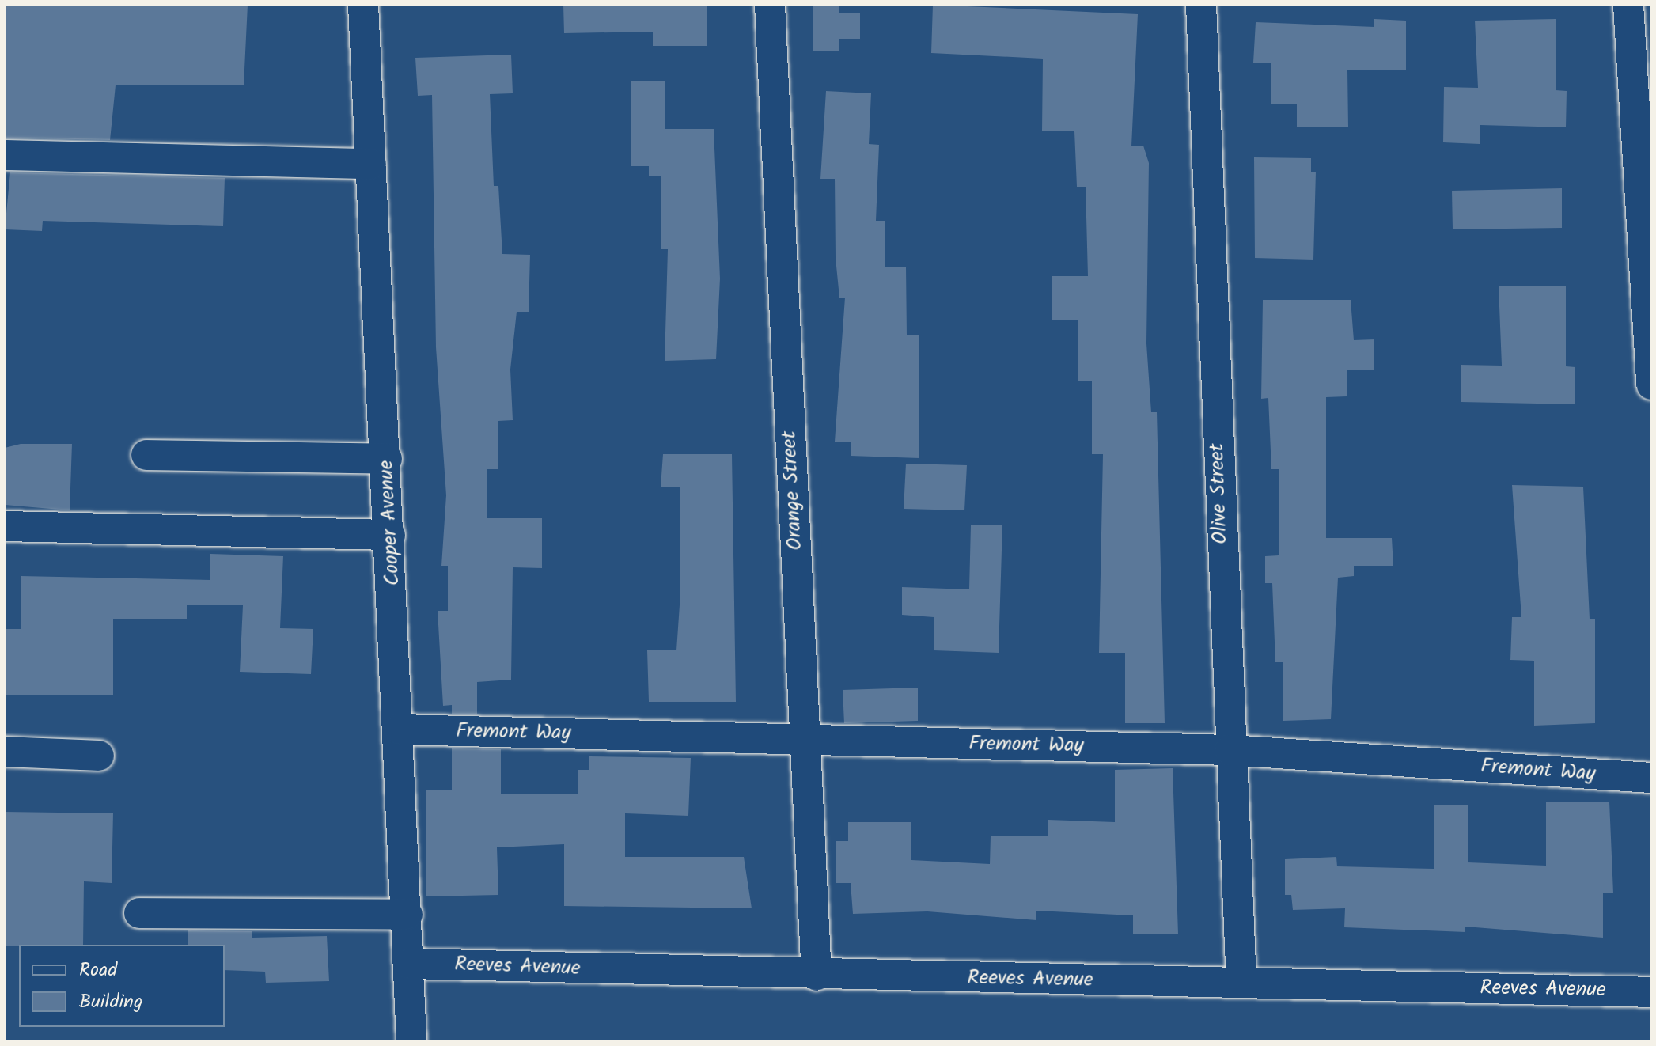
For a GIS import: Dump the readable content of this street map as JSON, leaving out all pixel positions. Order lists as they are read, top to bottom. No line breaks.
{"streets":{"street":["Orange Street","Olive Street","Cooper Avenue","Fremont Way","Reeves Avenue"]},"crossings":[["Orange Street","Fremont Way"],["Orange Street","Reeves Avenue"],["Olive Street","Fremont Way"],["Olive Street","Reeves Avenue"],["Cooper Avenue","Fremont Way"],["Cooper Avenue","Reeves Avenue"]],"legend":["Road","Building"]}
